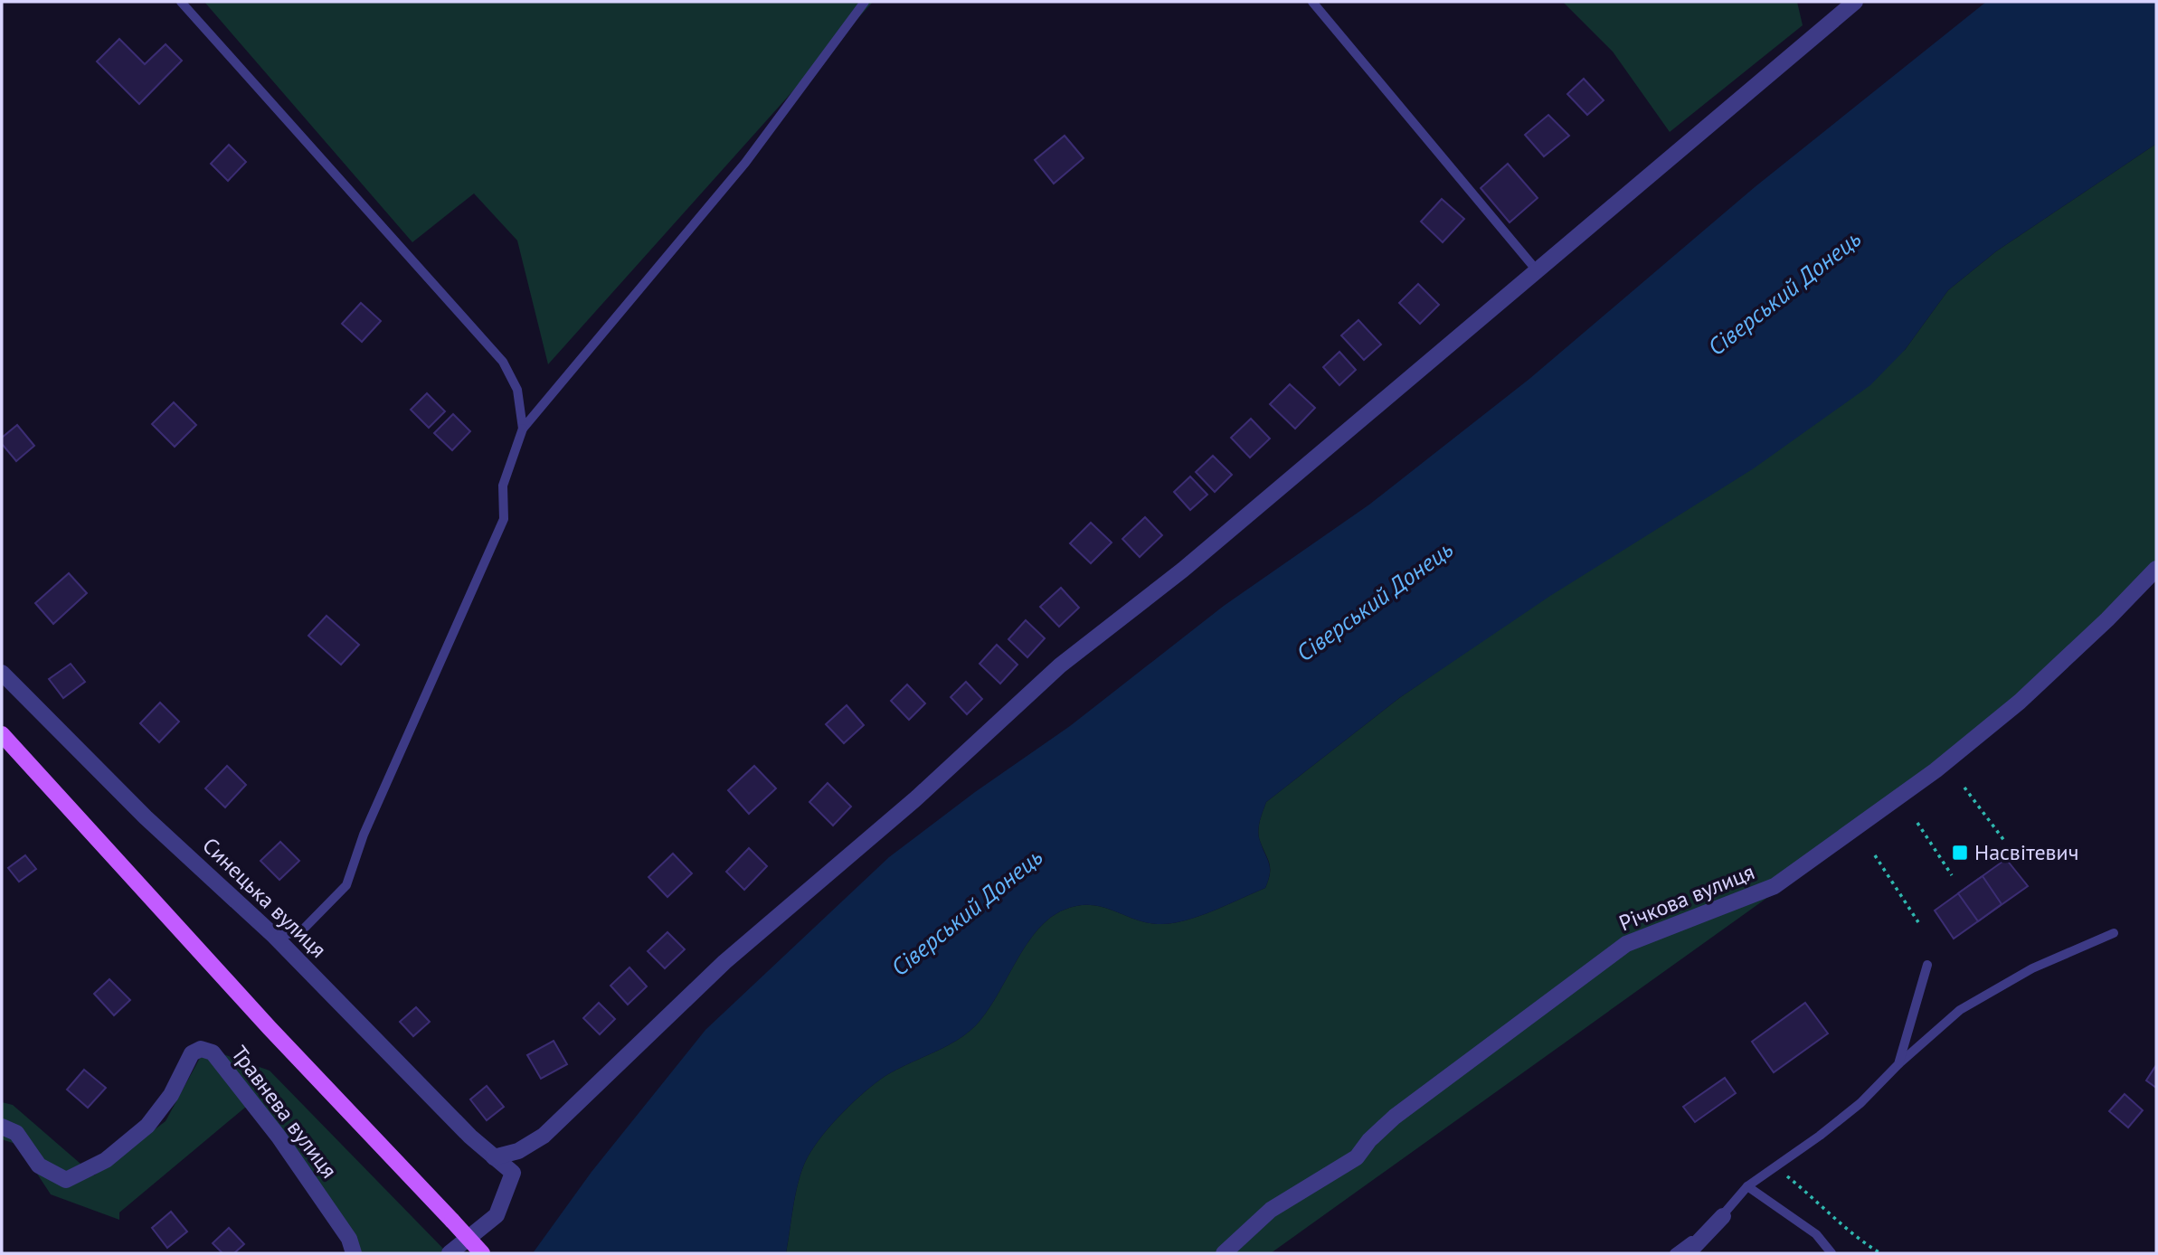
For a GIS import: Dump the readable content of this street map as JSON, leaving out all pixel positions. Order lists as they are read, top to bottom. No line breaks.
{"streets":{"street":["Синецька вулиця","Річкова вулиця","Травнева вулиця"]},"water":["Сіверський Донець"],"places":{"transit":["Насвітевич"]}}
